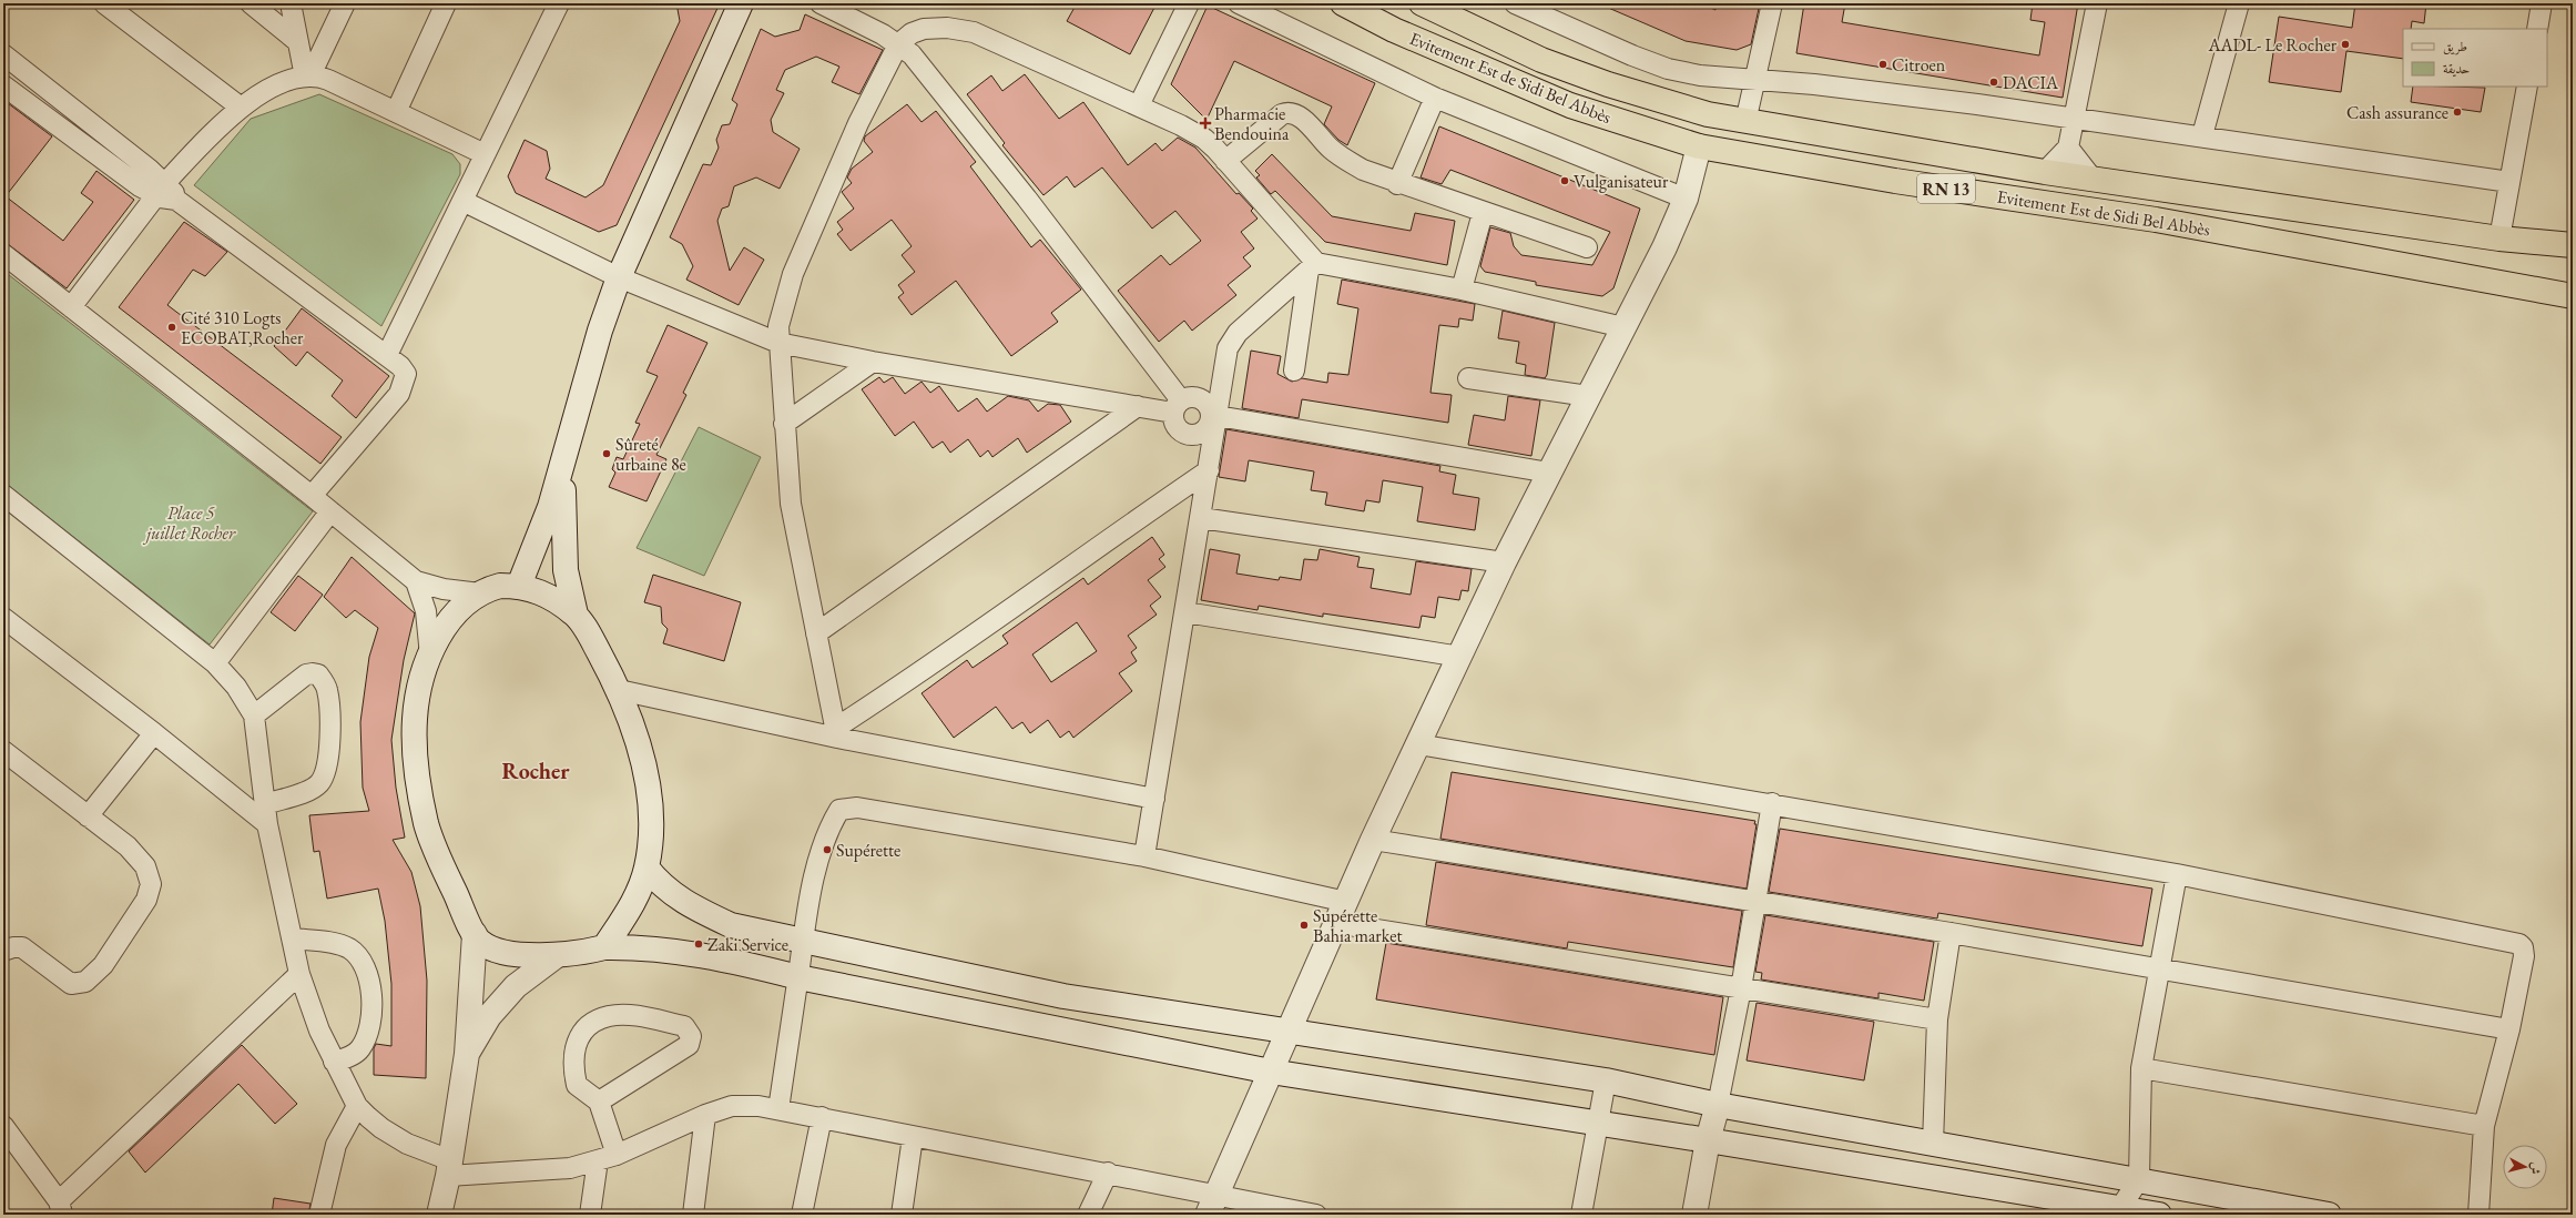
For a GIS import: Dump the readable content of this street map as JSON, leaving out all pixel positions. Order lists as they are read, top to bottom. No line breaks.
{"streets":{"highway":["Evitement Est de Sidi Bel Abbès","RN 13"]},"districts":["Rocher"],"parks":["Place 5 juillet Rocher"],"places":{"other":["AADL- Le Rocher","Citroen","DACIA","Cash assurance","Vulganisateur","Cité 310 Logts ECOBAT,Rocher","Sûreté urbaine 8e","Supérette","Supérette Bahia market","Zaki Service"],"health":["Pharmacie Bendouina"]},"legend":["طريق","حديقة"],"north":"right"}
